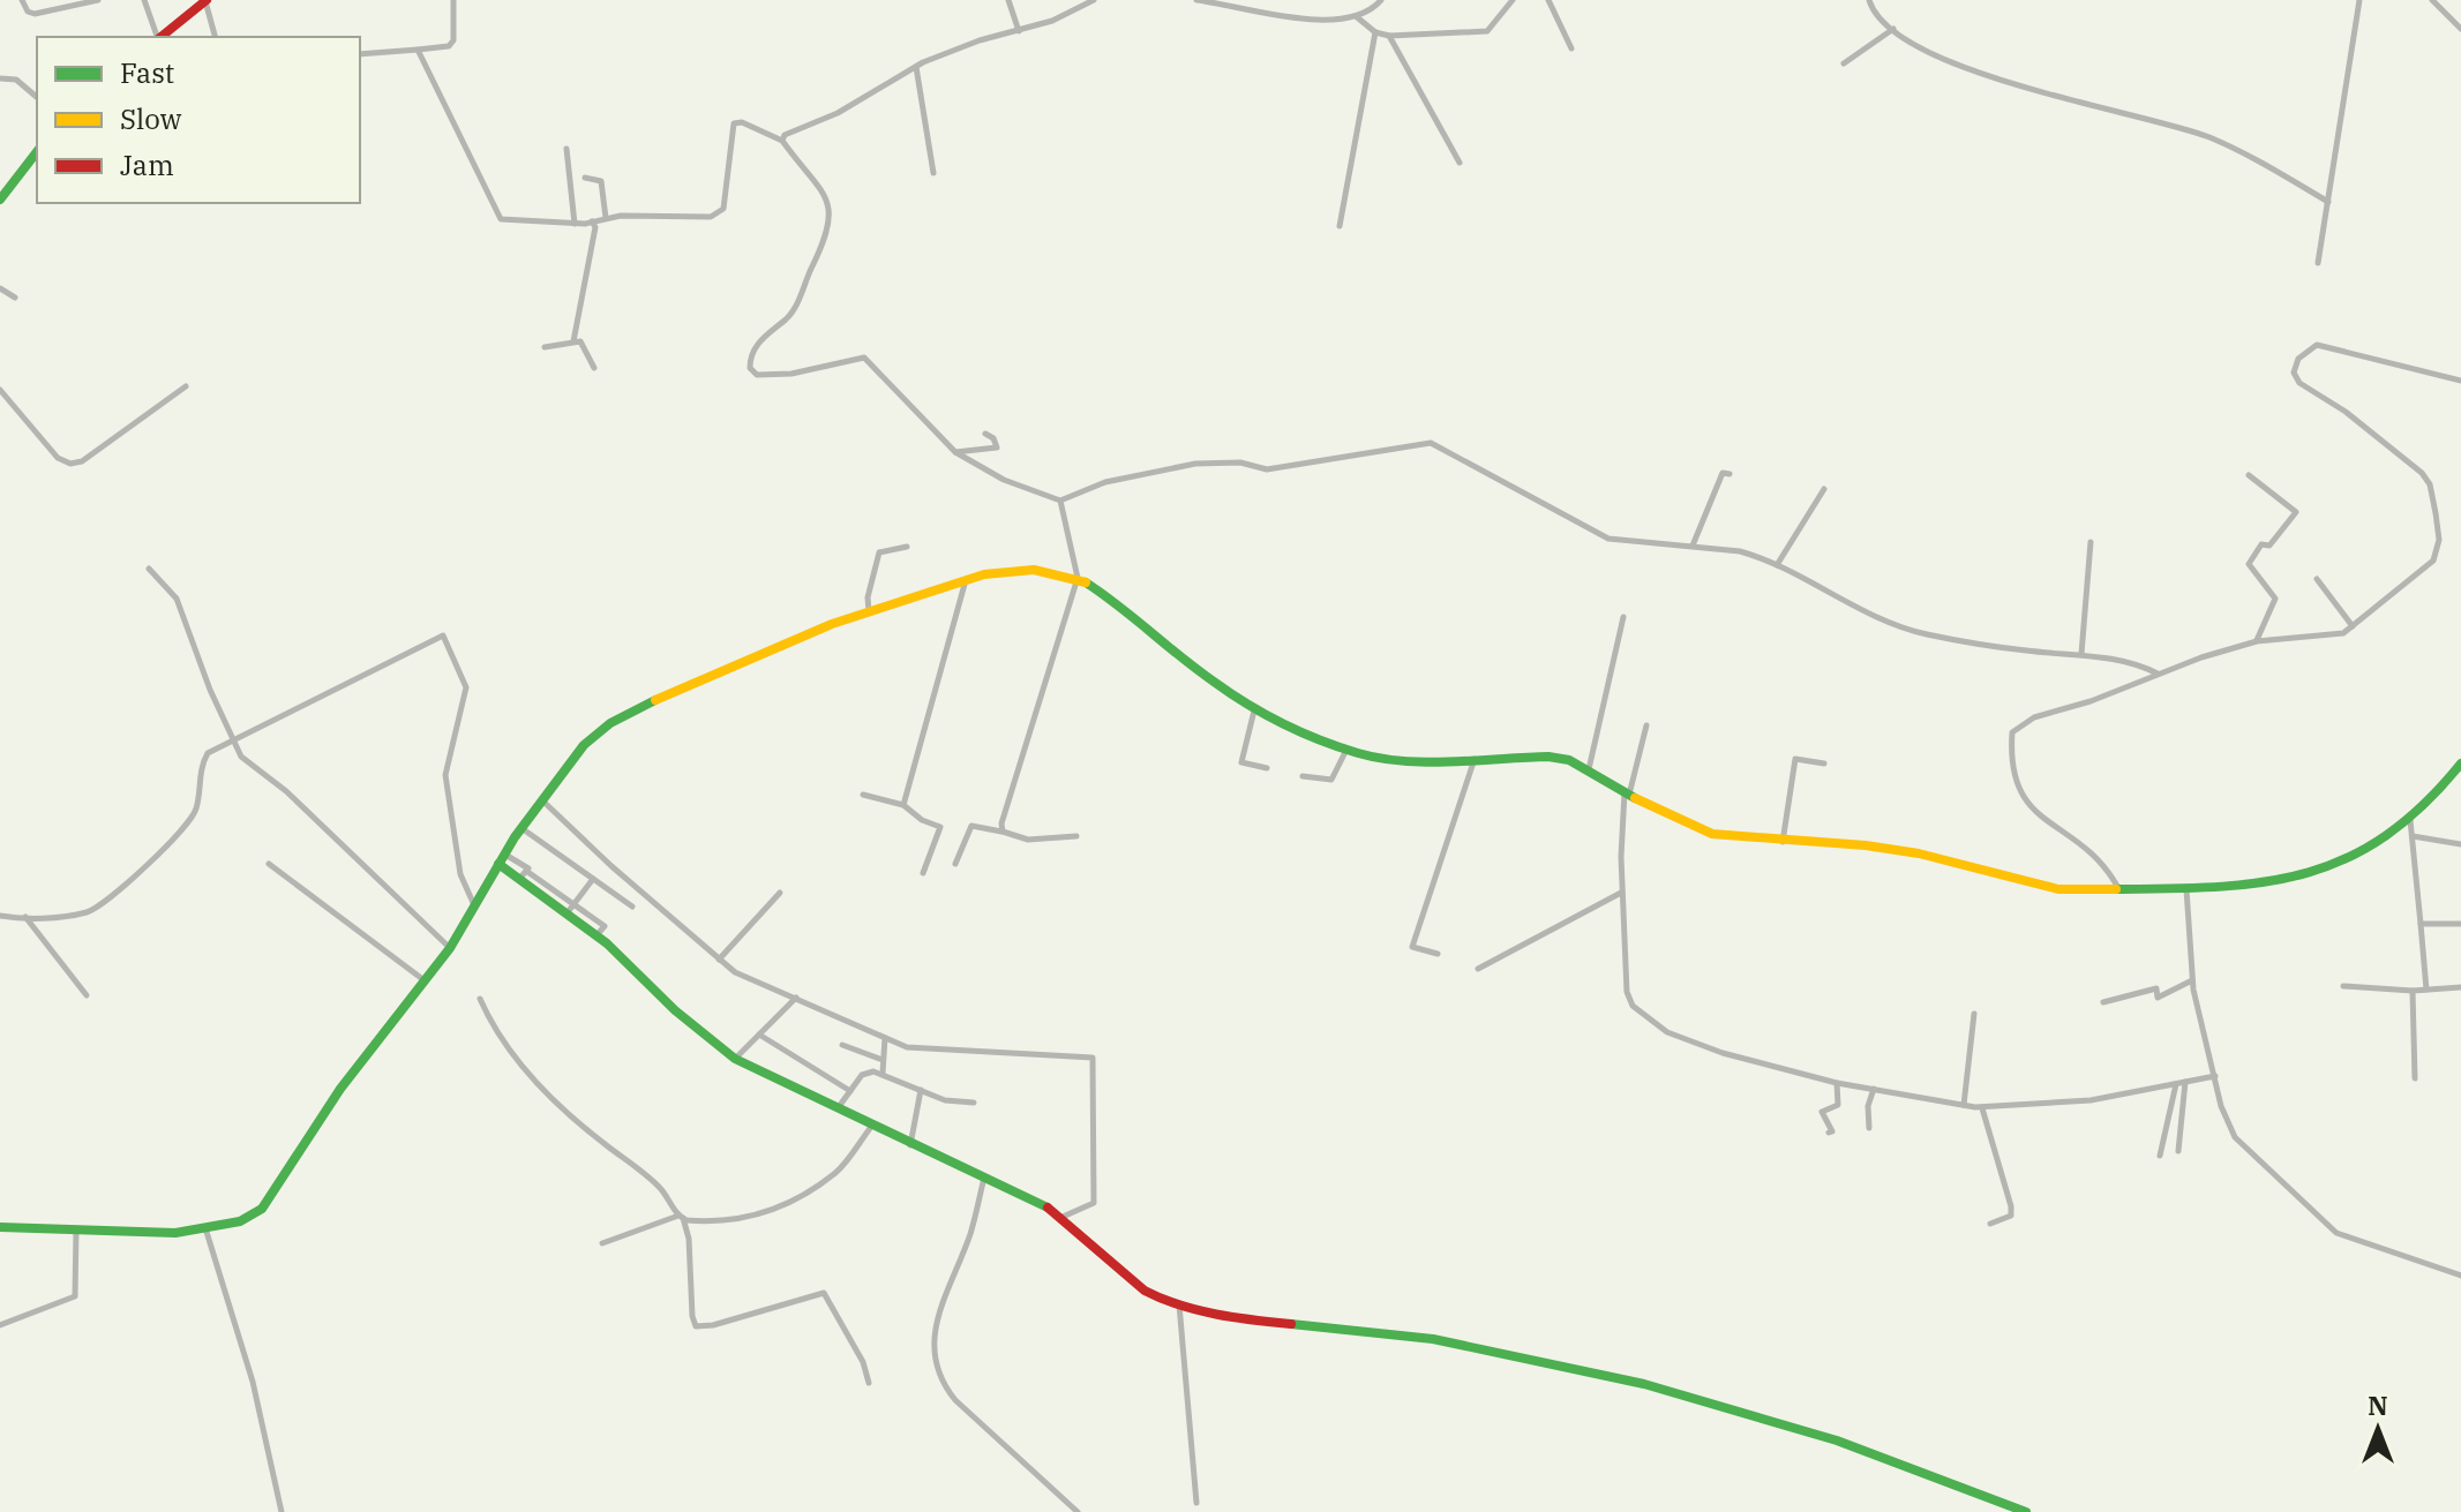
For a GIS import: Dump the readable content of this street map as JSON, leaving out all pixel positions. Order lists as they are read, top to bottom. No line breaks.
{"legend":["Fast","Slow","Jam"],"north":"top"}
